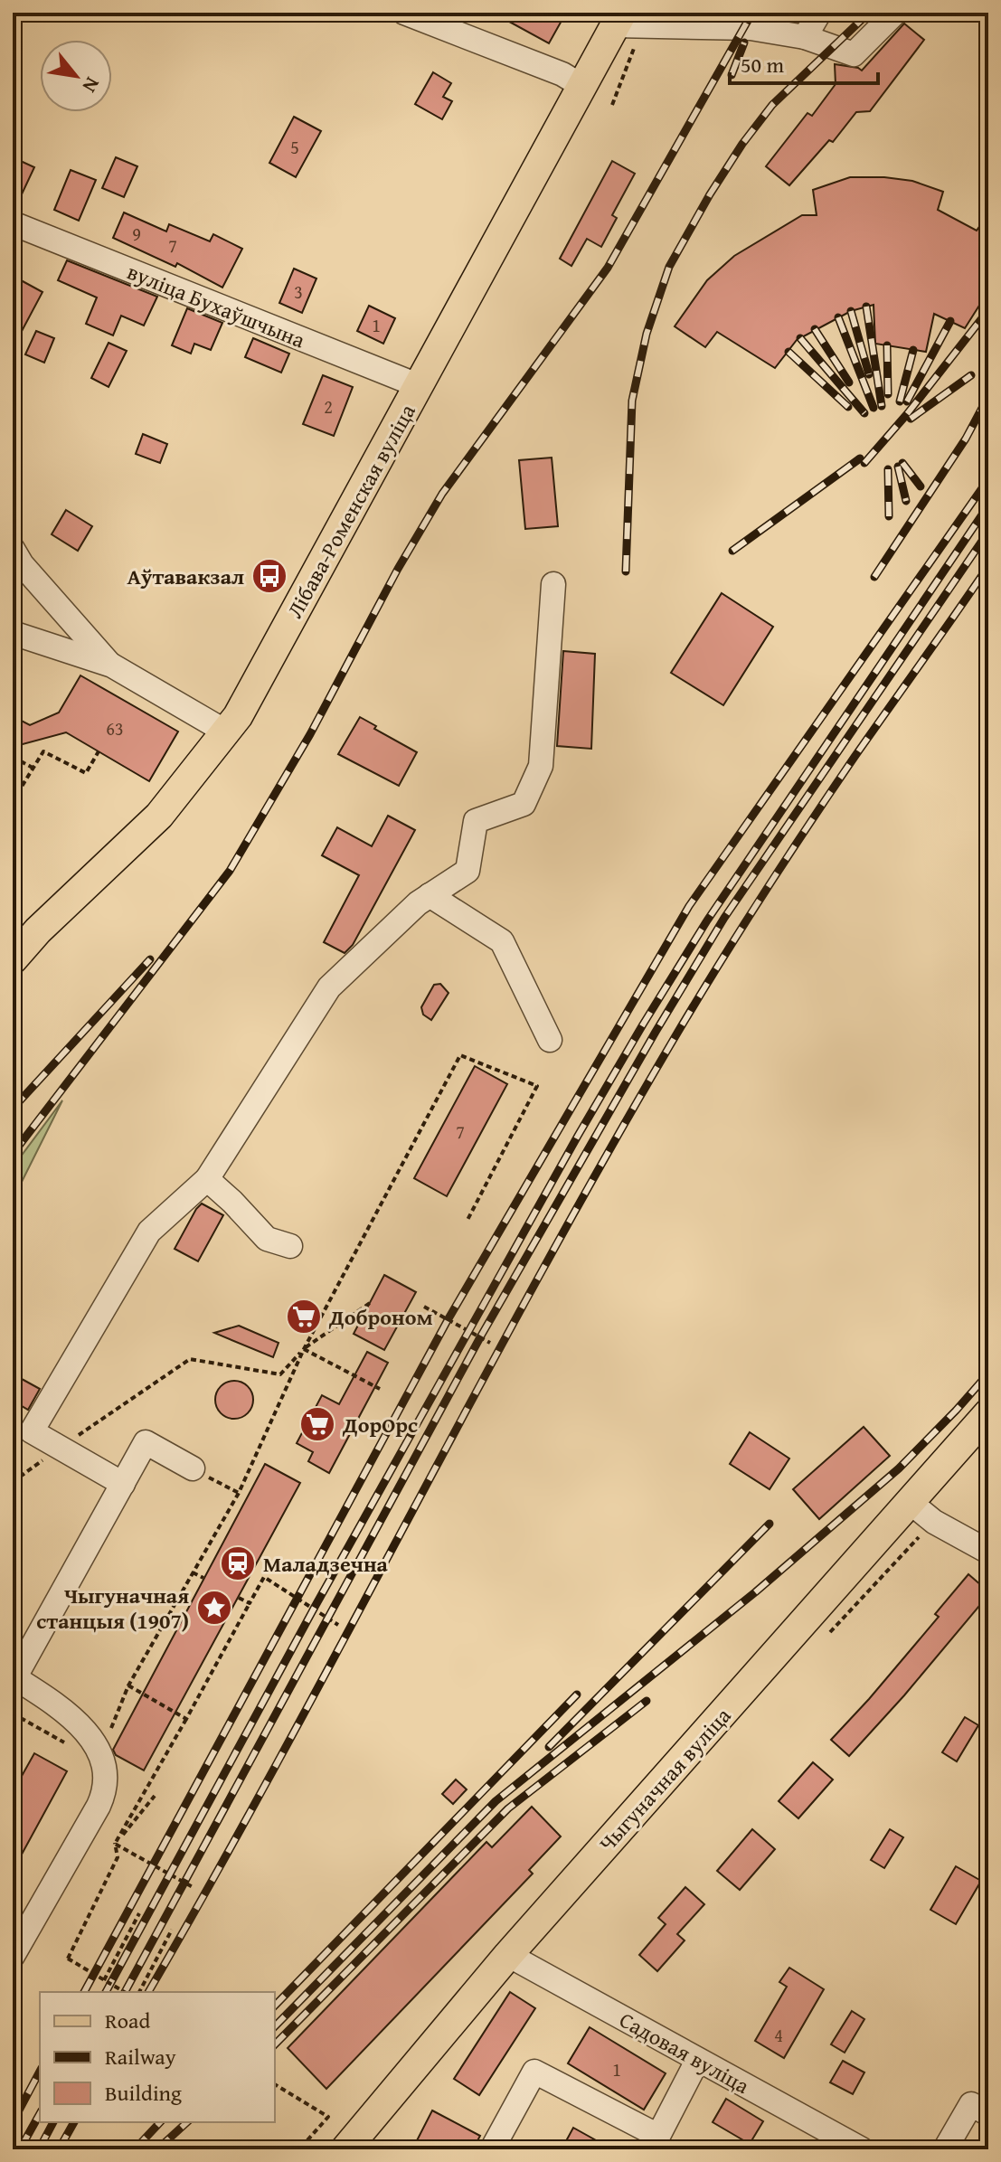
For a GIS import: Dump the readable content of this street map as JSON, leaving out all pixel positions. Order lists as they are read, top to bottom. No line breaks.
{"streets":{"main road":["Лібава-Роменская вуліца","Чыгуначная вуліца"],"street":["вуліца Бухаўшчына","Садовая вуліца"]},"crossings":[["вуліца Бухаўшчына","Лібава-Роменская вуліца"],["Чыгуначная вуліца","Садовая вуліца"]],"places":{"bus stop":["Аўтавакзал"],"supermarket":["Доброном","ДорОрс"],"station":["Маладзечна"],"place":["Чыгуначная станцыя (1907)"]},"house_numbers":["5","9","7","3","1","2","63","7","4","1"],"legend":["Road","Railway","Building"],"scale_bar":"50 m","north":"bottom right"}
